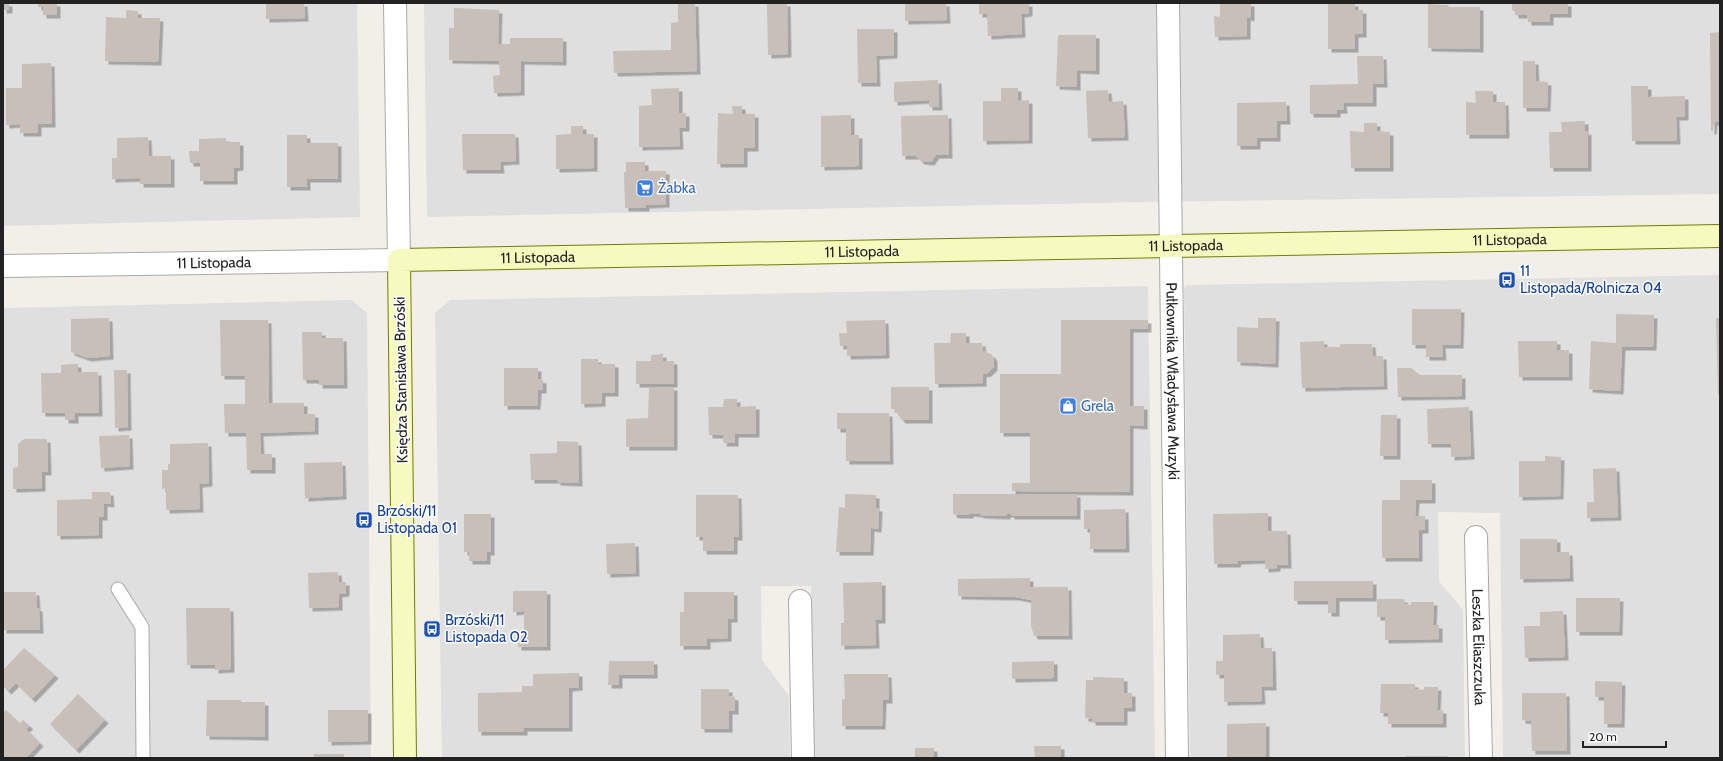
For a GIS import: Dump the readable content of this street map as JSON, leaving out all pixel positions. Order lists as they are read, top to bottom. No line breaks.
{"streets":{"main road":["11 Listopada","Księdza Stanisława Brzóski"],"street":["Pułkownika Władysława Muzyki","Leszka Eliaszczuka"]},"crossings":[["11 Listopada","Księdza Stanisława Brzóski"],["11 Listopada","Pułkownika Władysława Muzyki"]],"places":{"supermarket":["Żabka"],"bus stop":["11 Listopada/Rolnicza 04","Brzóski/11 Listopada 01","Brzóski/11 Listopada 02"],"shop":["Grela"]},"scale_bar":"20 m"}
